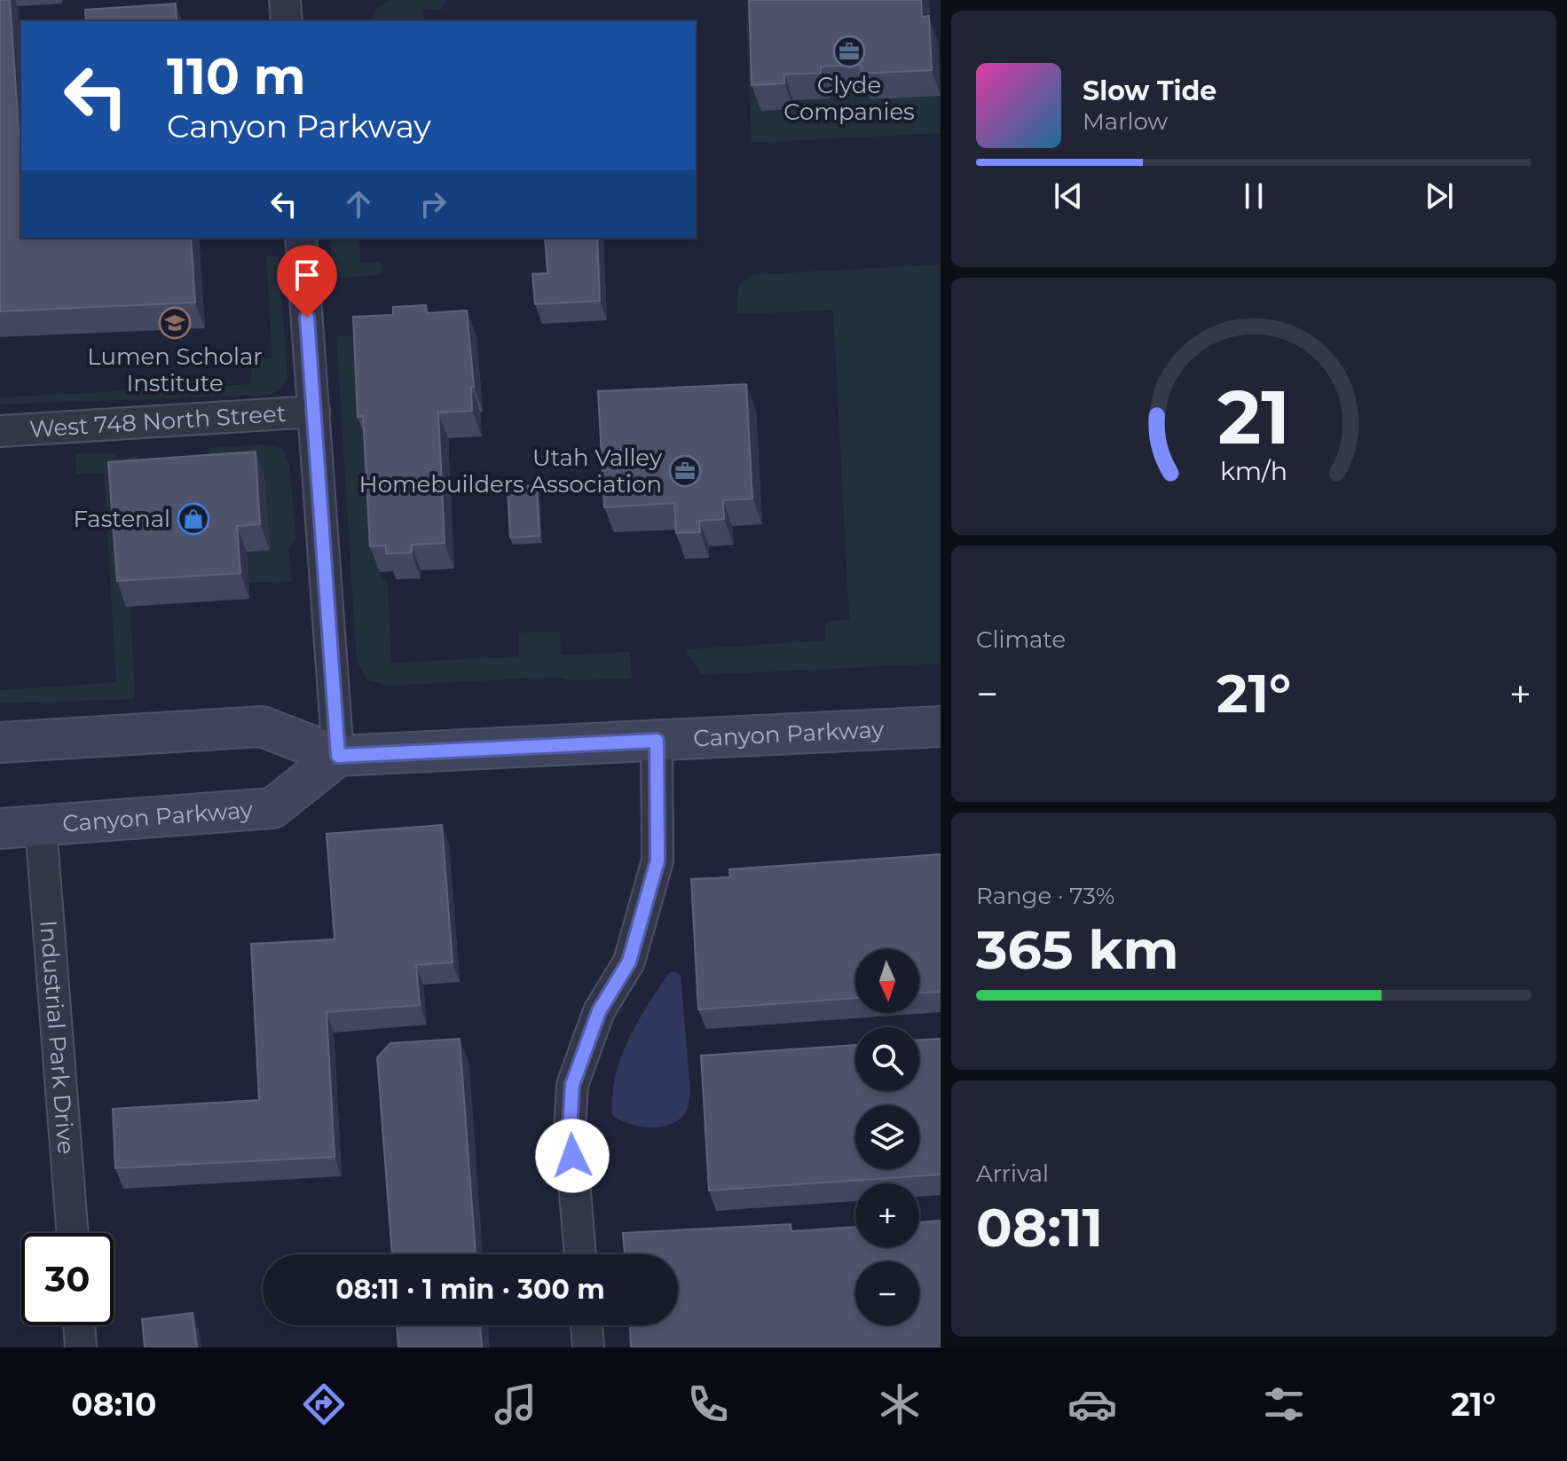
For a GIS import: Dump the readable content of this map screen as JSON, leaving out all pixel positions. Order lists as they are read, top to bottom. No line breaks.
{"streets":{"main road":["Canyon Parkway"],"street":["West 748 North Street","Industrial Park Drive"]},"crossings":[["Canyon Parkway","Industrial Park Drive"]],"places":{"office":["Clyde Companies","Utah Valley Homebuilders Association"],"school or university":["Lumen Scholar Institute"],"shop":["Fastenal"]},"north":"bottom","page":{"turn":["110 m","Canyon Parkway"],"song":["Slow Tide","Marlow"],"tile":["Climate",["Range · 73%","365 km"],["Arrival","08:11"]],"heat":["−","21°","+"],"map_buttons":["+","−"],"limit":"30","trip":"08:11 · 1 min · 300 m","tabs":["08:10","21°"],"gauge":["21","km/h"]}}
